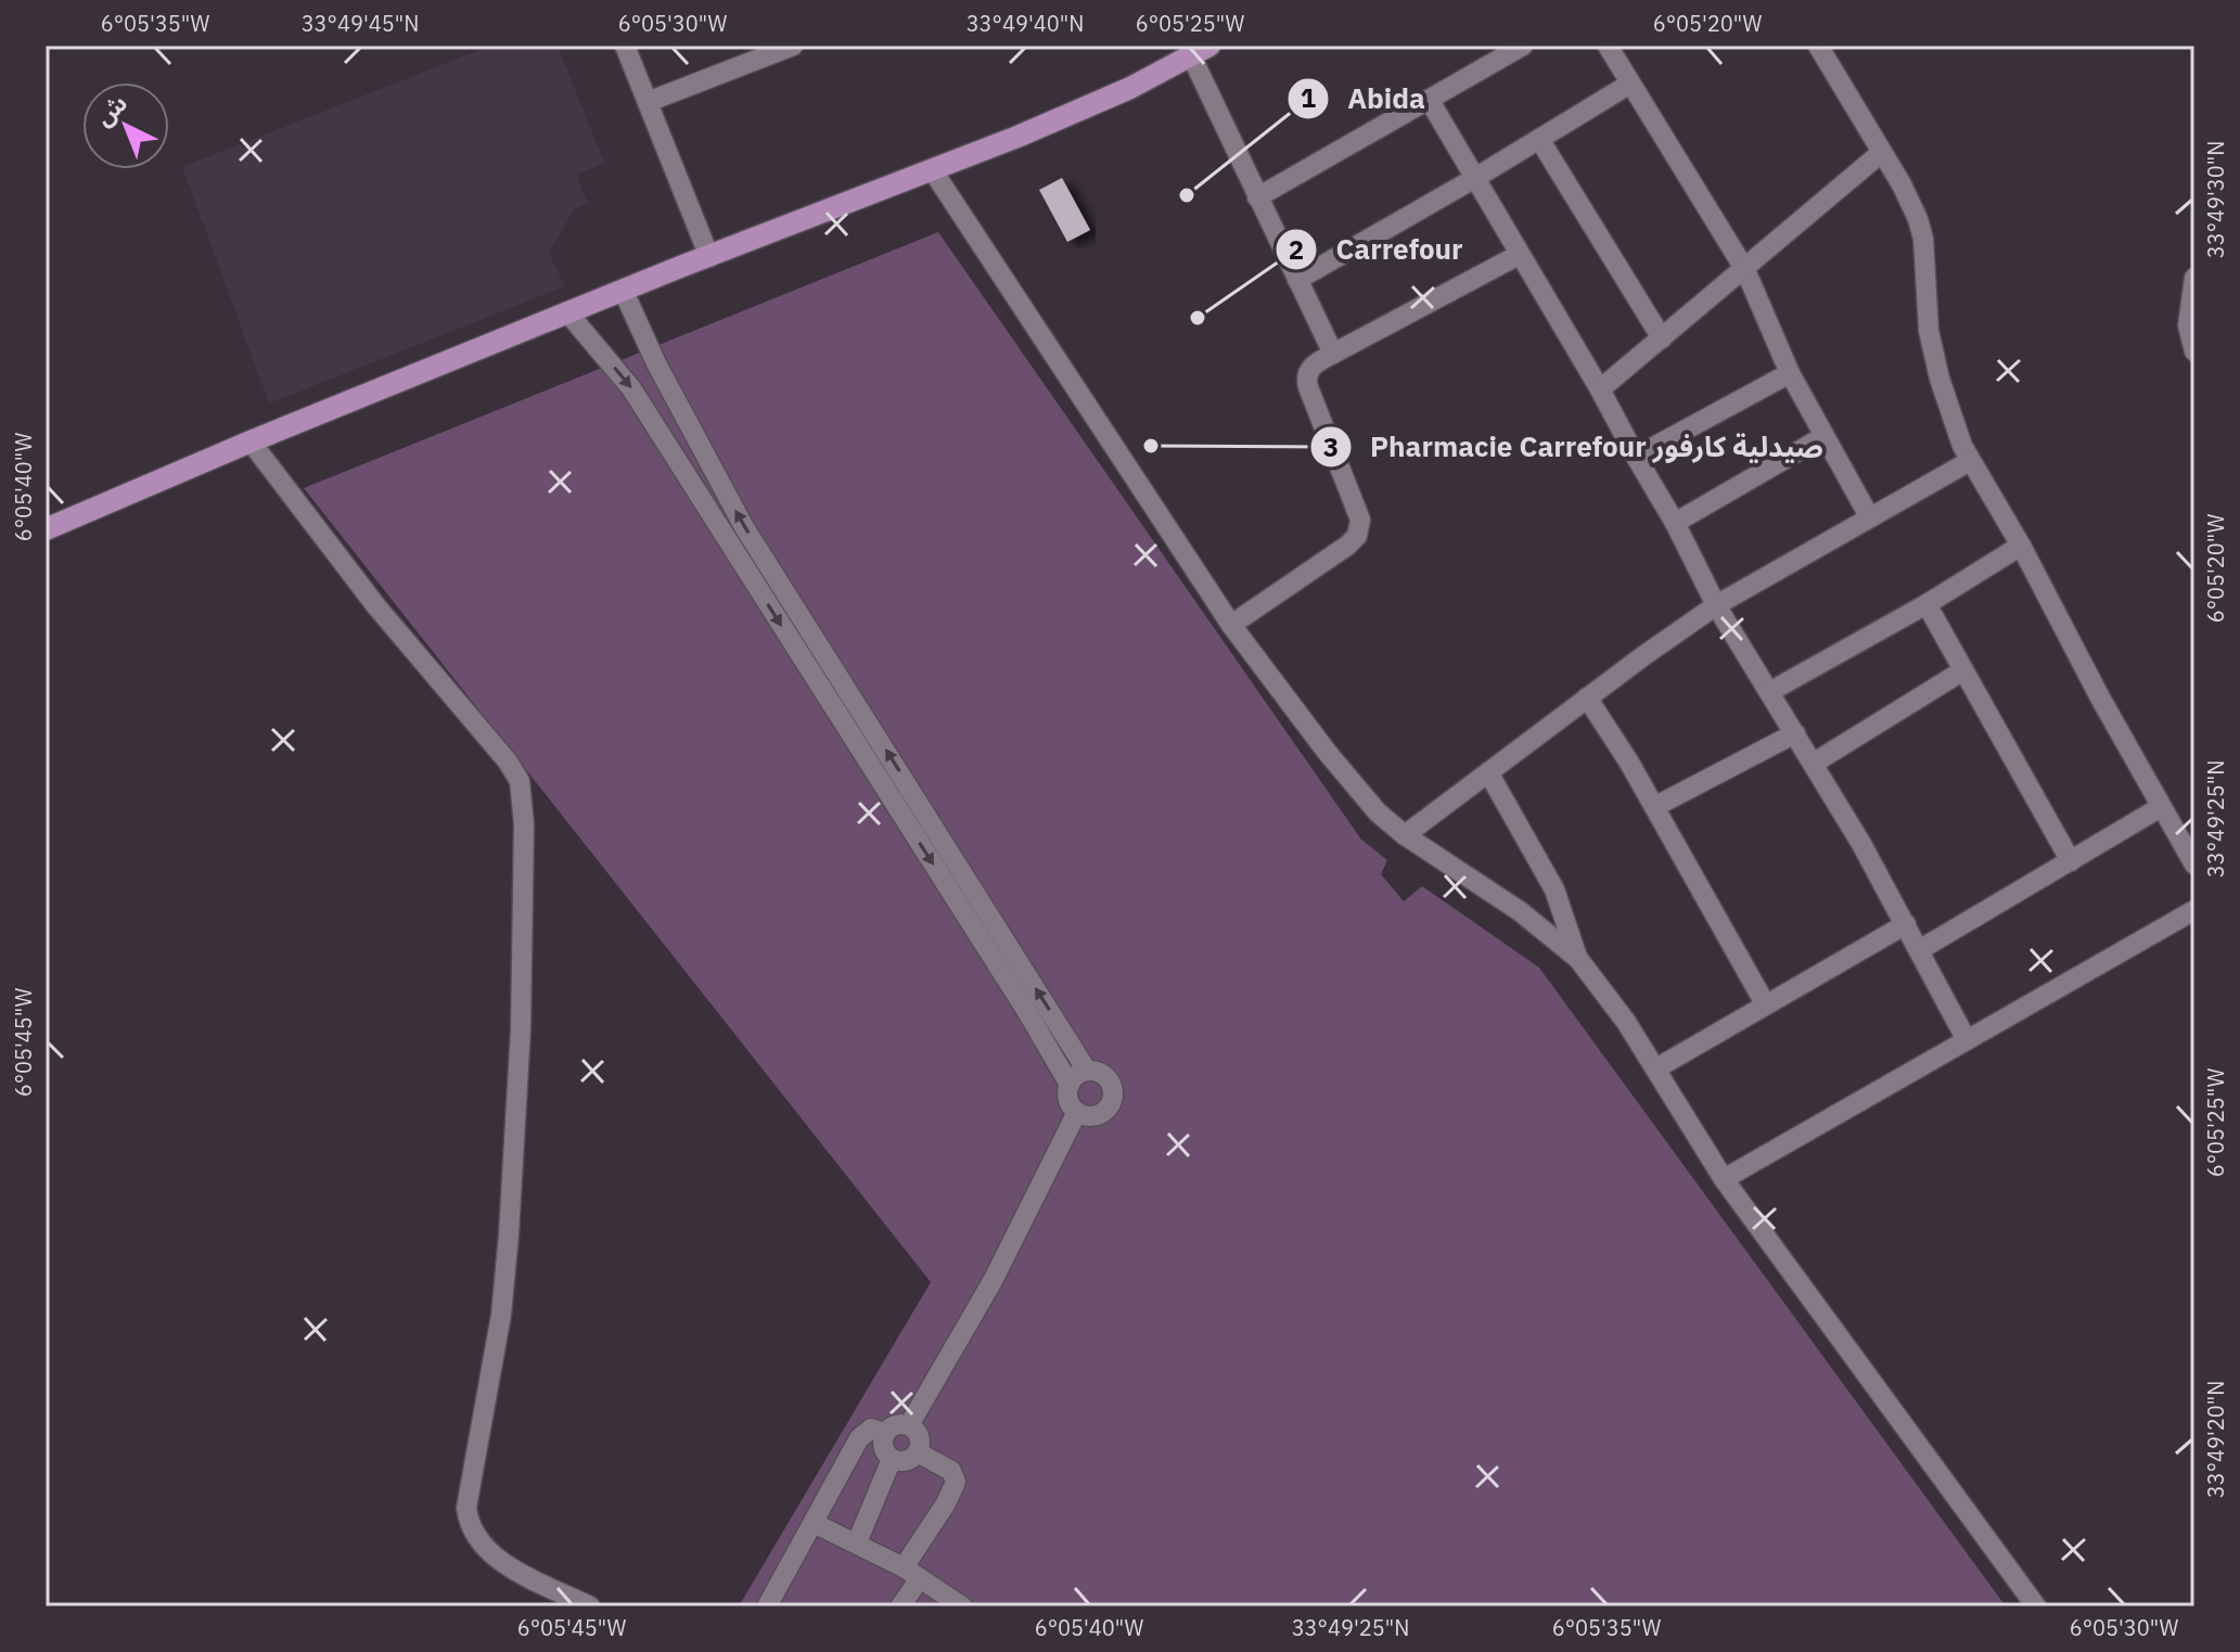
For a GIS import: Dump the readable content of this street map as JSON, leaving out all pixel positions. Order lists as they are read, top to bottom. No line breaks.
{"places":["Abida","Carrefour","Pharmacie Carrefour صيدلية كارفور"],"north":"top left","coordinates":["6°05'35\"W","33°49'45\"N","6°05'30\"W","33°49'40\"N","6°05'25\"W","6°05'20\"W","33°49'30\"N","6°05'40\"W","33°49'25\"N","6°05'45\"W","33°49'20\"N"]}
